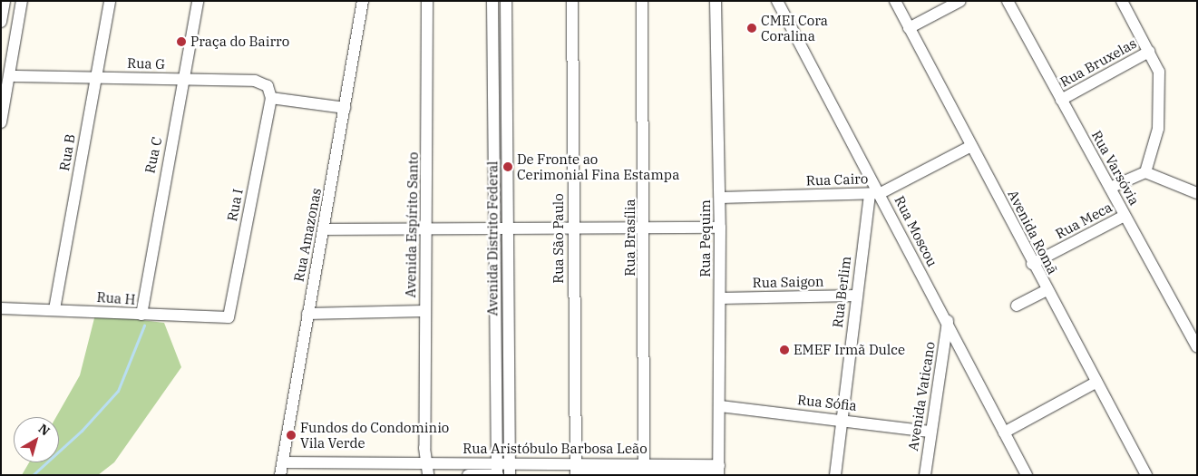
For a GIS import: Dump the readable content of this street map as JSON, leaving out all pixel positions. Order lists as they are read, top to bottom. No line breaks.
{"streets":{"street":["Rua Bruxelas","Rua G","Rua B","Rua C","Rua Varsóvia","Rua Cairo","Rua I","Rua Meca","Avenida Espírito Santo","Rua Moscou","Avenida Romã","Rua Amazonas","Rua Brasília","Avenida Distrito Federal","Rua São Paulo","Rua Pequim","Rua Saigon","Rua Berlim","Rua H","Avenida Vaticano","Rua Sófia","Rua Aristóbulo Barbosa Leão"]},"crossings":[["Rua Bruxelas","Rua Varsóvia"],["Rua G","Rua B"],["Rua G","Rua C"],["Rua G","Rua I"],["Rua B","Rua H"],["Rua C","Rua H"],["Rua Varsóvia","Rua Meca"],["Rua Cairo","Rua Moscou"],["Rua Cairo","Avenida Romã"],["Rua Cairo","Rua Pequim"],["Rua Cairo","Rua Berlim"],["Rua I","Rua H"],["Rua Meca","Avenida Romã"],["Avenida Espírito Santo","Rua Aristóbulo Barbosa Leão"],["Rua Moscou","Rua Berlim"],["Rua Moscou","Avenida Vaticano"],["Rua Amazonas","Rua Aristóbulo Barbosa Leão"],["Rua Brasília","Rua Aristóbulo Barbosa Leão"],["Avenida Distrito Federal","Rua Aristóbulo Barbosa Leão"],["Rua São Paulo","Rua Aristóbulo Barbosa Leão"],["Rua Pequim","Rua Saigon"],["Rua Pequim","Rua Sófia"],["Rua Pequim","Rua Aristóbulo Barbosa Leão"],["Rua Saigon","Rua Berlim"],["Rua Berlim","Rua Sófia"],["Avenida Vaticano","Rua Sófia"]],"places":["CMEI Cora Coralina","Praça do Bairro","De Fronte ao Cerimonial Fina Estampa","EMEF Irmã Dulce","Fundos do Condominio Vila Verde"],"north":"top right"}
